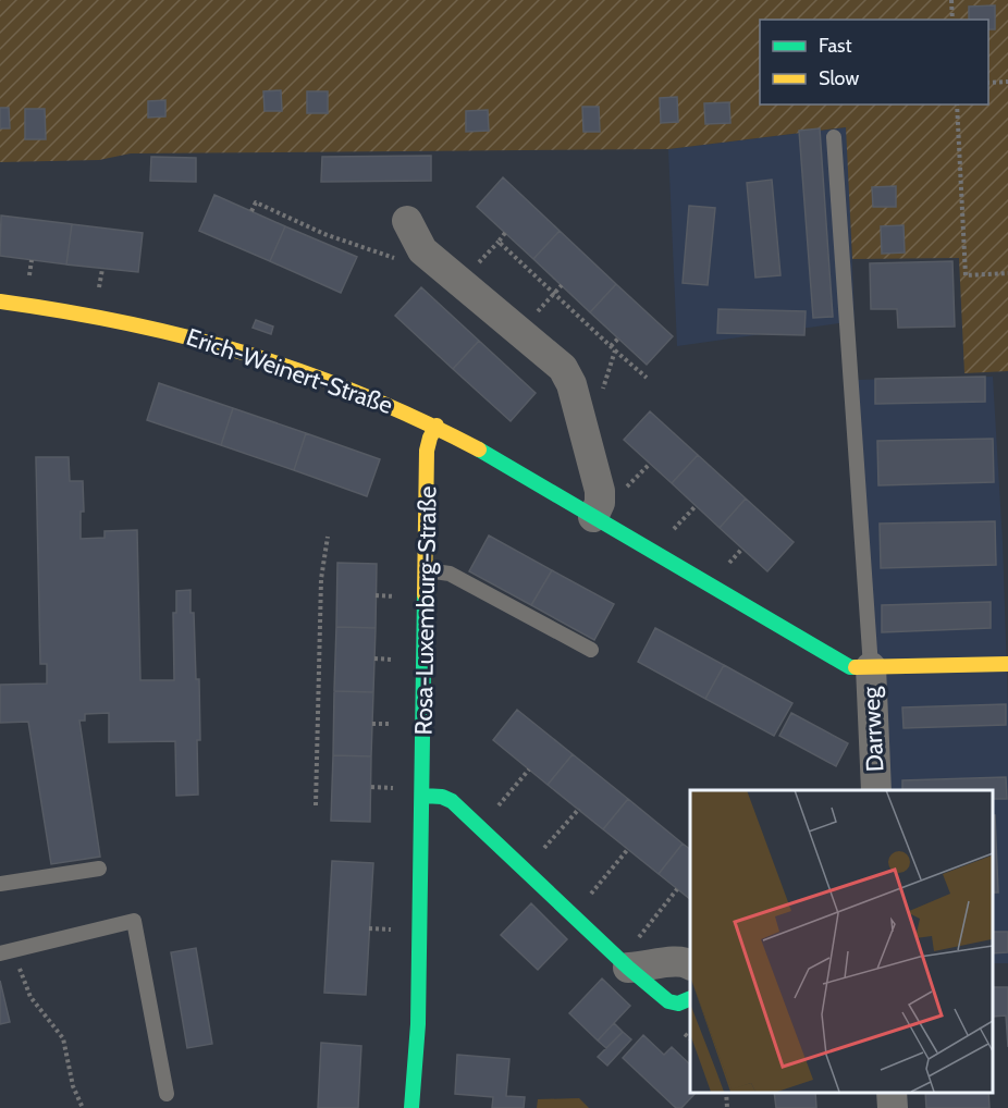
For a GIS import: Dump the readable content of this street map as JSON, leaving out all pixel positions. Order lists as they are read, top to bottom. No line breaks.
{"streets":{"street":["Erich-Weinert-Straße","Rosa-Luxemburg-Straße","Darrweg"]},"crossings":[["Erich-Weinert-Straße","Rosa-Luxemburg-Straße"],["Erich-Weinert-Straße","Darrweg"]],"legend":["Fast","Slow"]}
